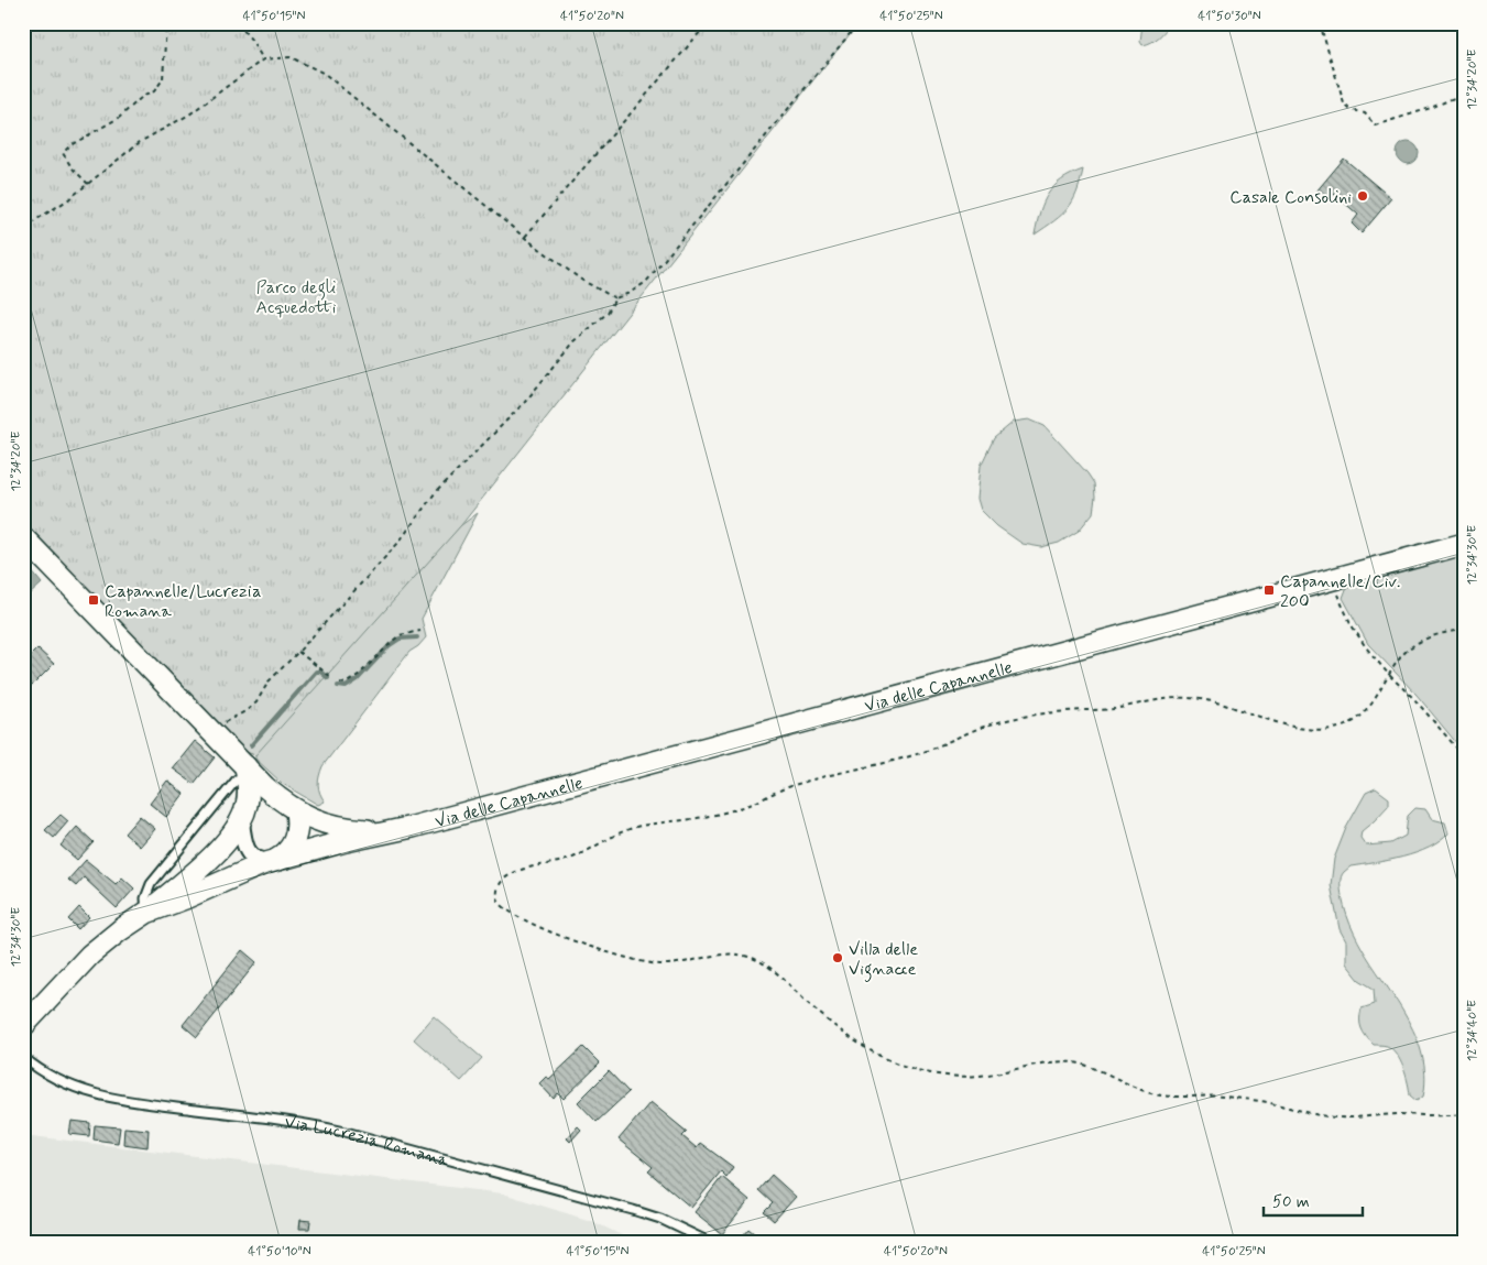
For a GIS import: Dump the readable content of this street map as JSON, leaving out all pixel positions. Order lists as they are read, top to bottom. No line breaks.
{"streets":{"street":["Via delle Capannelle"],"lane":["Via Lucrezia Romana"]},"parks":["Parco degli Acquedotti"],"places":{"other":["Casale Consolini","Villa delle Vignacce"],"transit":["Capannelle/Civ. 200","Capannelle/Lucrezia Romana"]},"scale_bar":"50 m","coordinates":["41°50'15\"N","41°50'20\"N","41°50'25\"N","41°50'30\"N","12°34'20\"E","12°34'30\"E","12°34'40\"E","41°50'10\"N"]}
